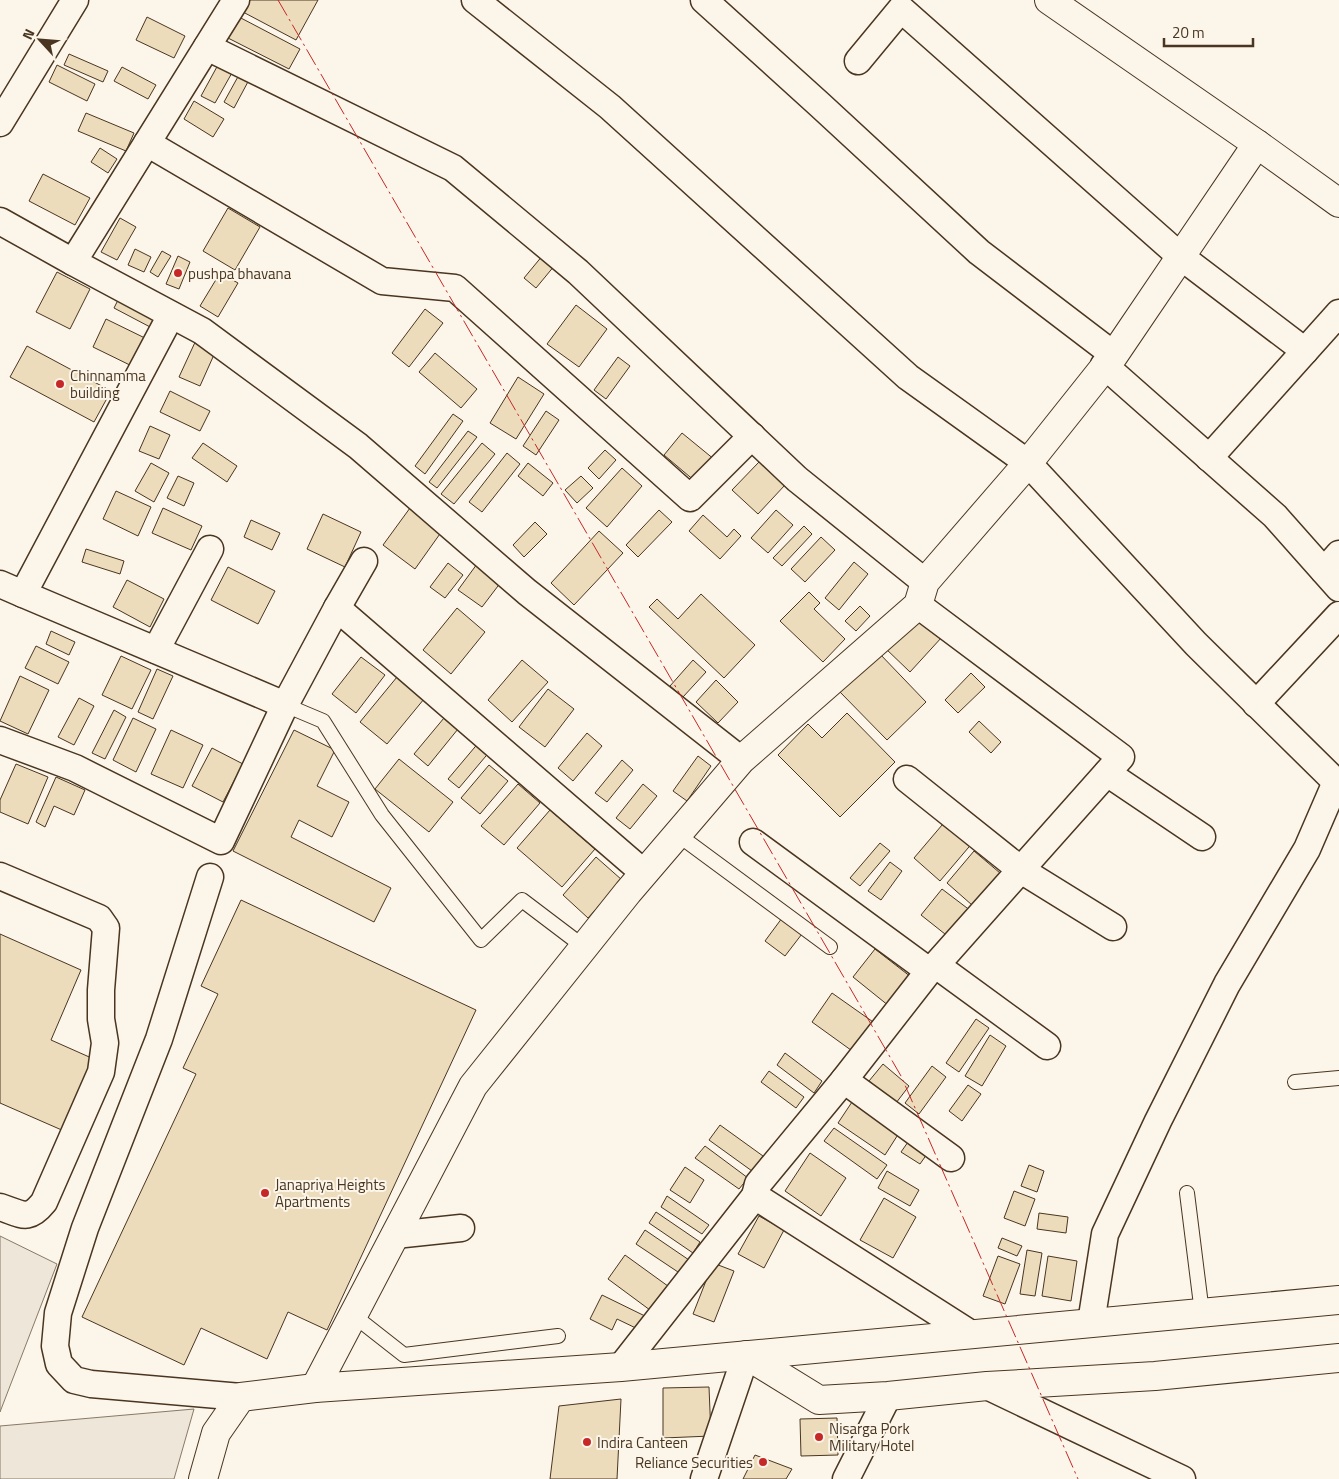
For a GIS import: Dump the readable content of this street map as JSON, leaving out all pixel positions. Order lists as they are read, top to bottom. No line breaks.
{"places":["pushpa bhavana","Chinnamma building","Janapriya Heights Apartments","Nisarga Pork Military Hotel","Indira Canteen","Reliance Securities"],"scale_bar":"20 m","north":"top left"}
